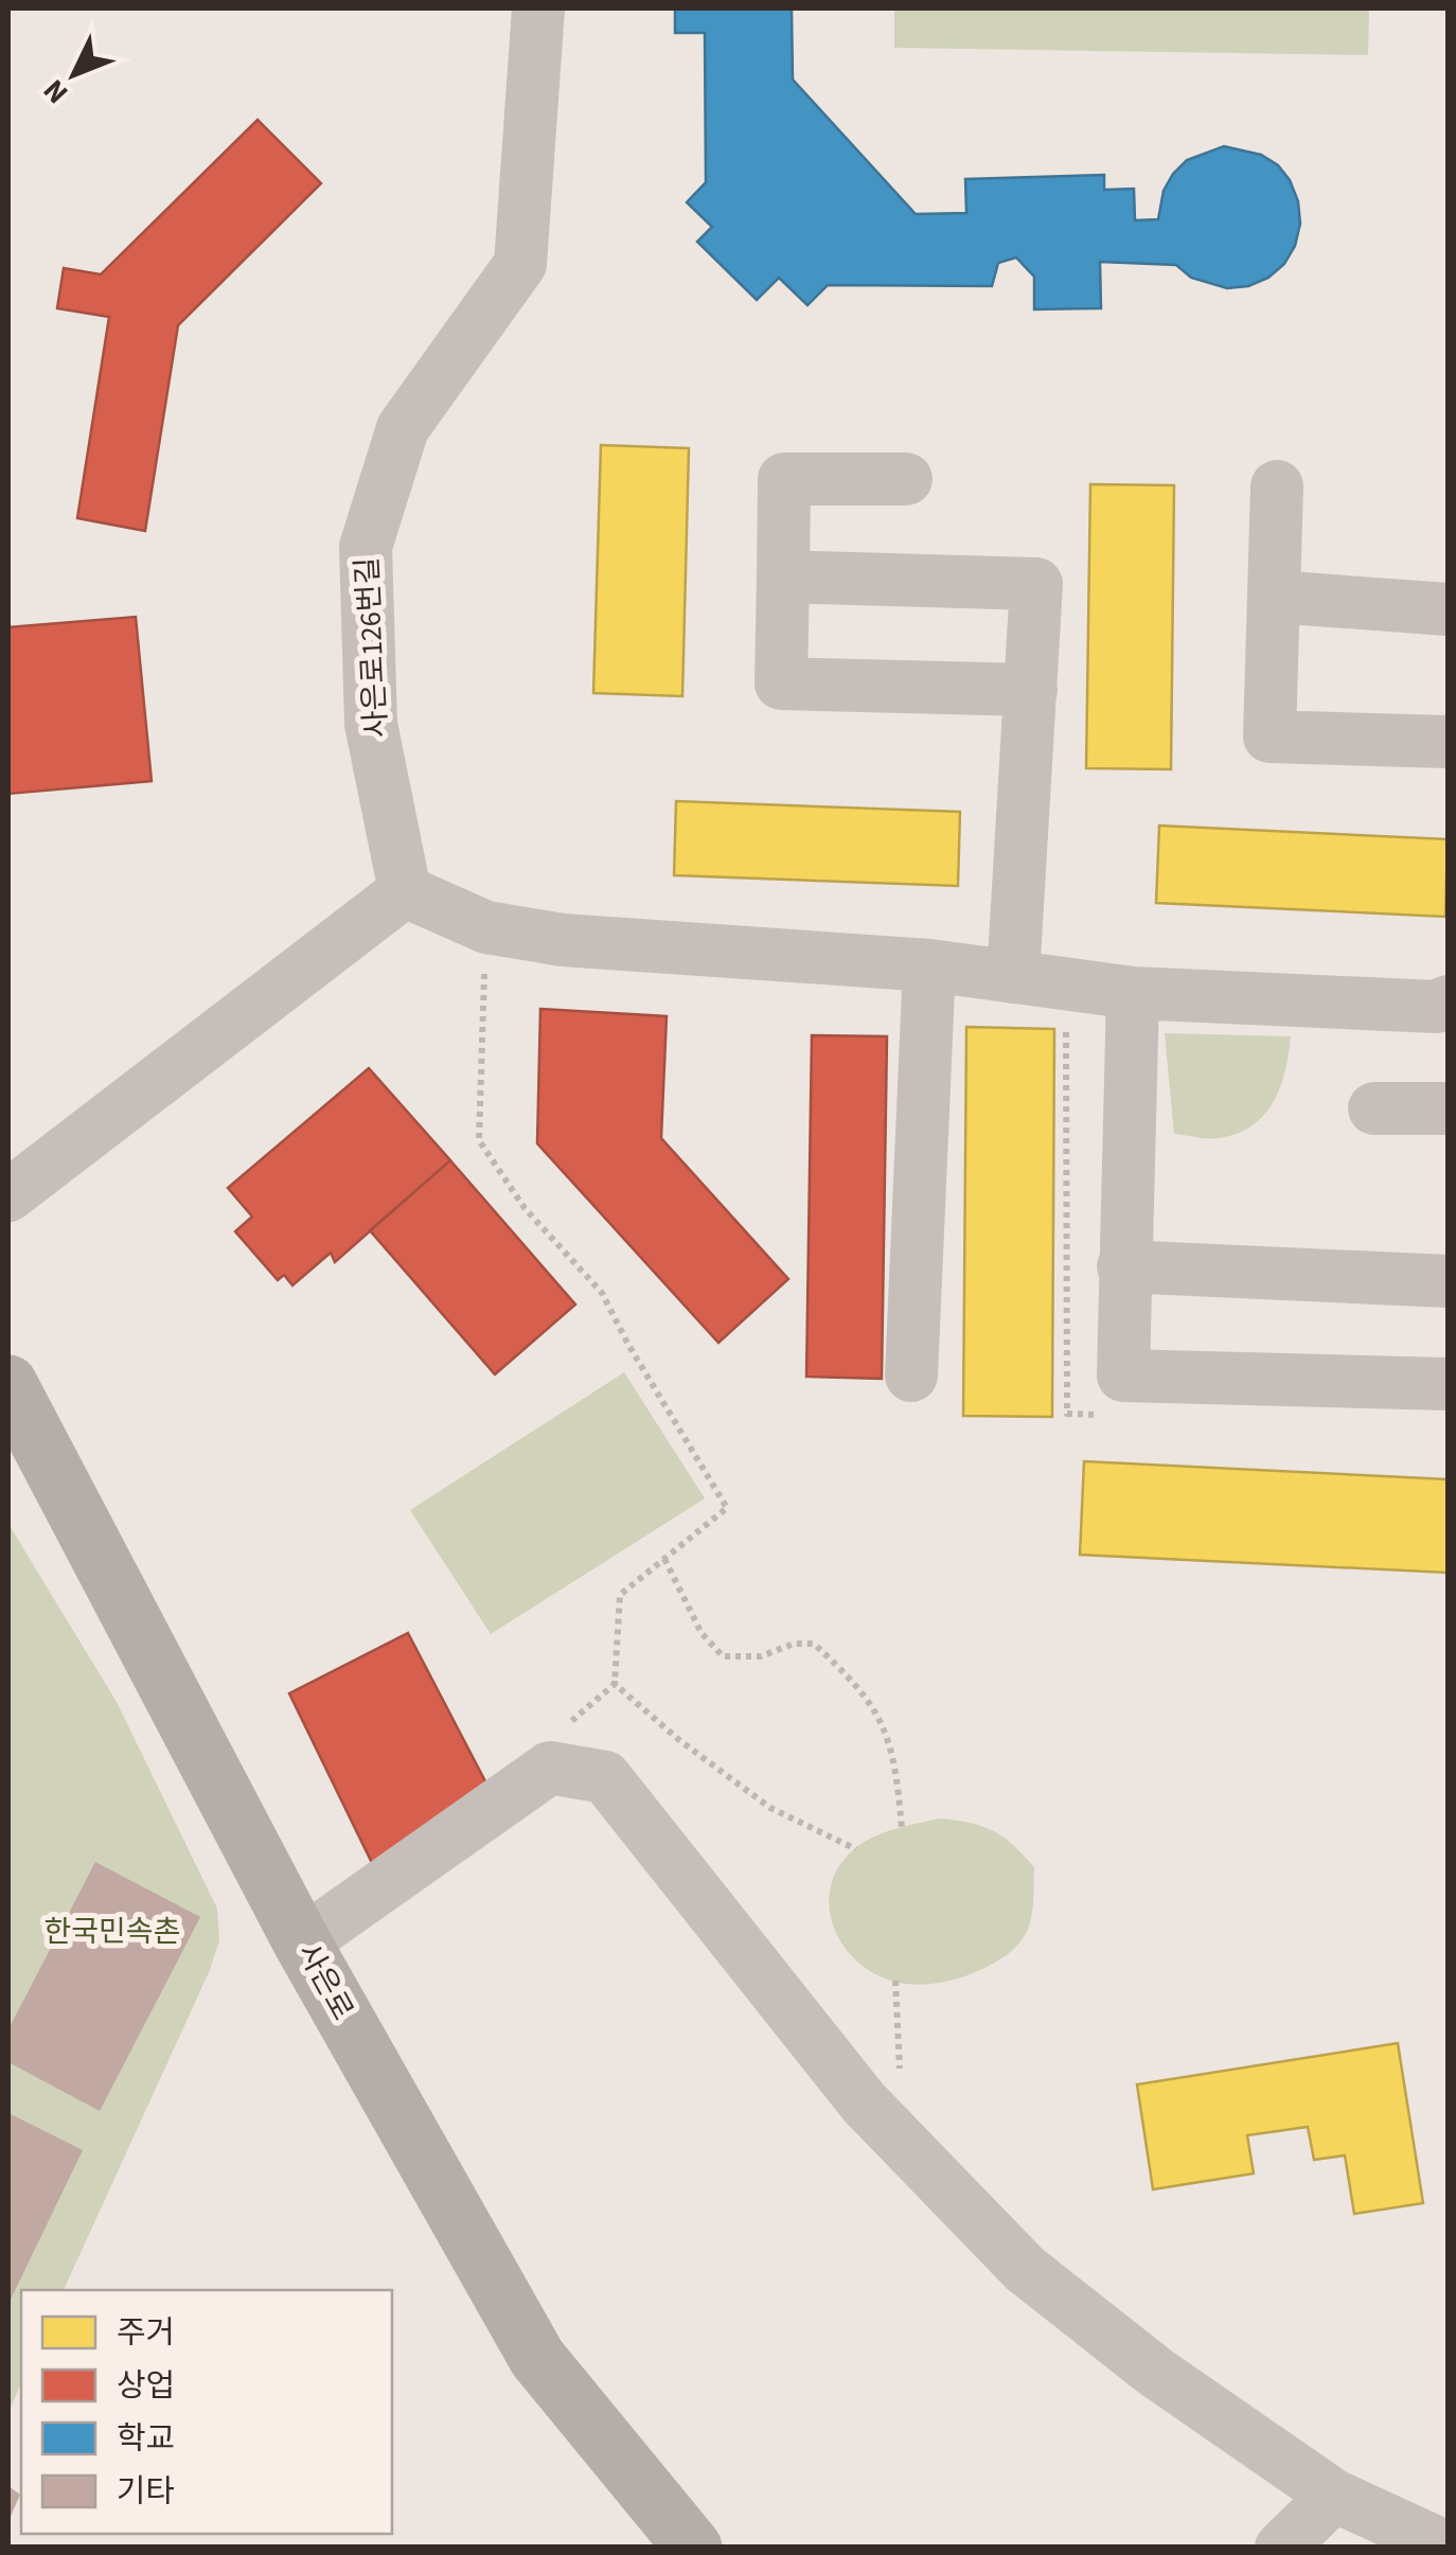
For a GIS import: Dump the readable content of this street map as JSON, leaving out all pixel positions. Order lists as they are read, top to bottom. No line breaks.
{"streets":{"main road":["사은로"],"street":["사은로126번길"]},"parks":["한국민속촌"],"legend":["주거","상업","학교","기타"],"north":"bottom left"}
